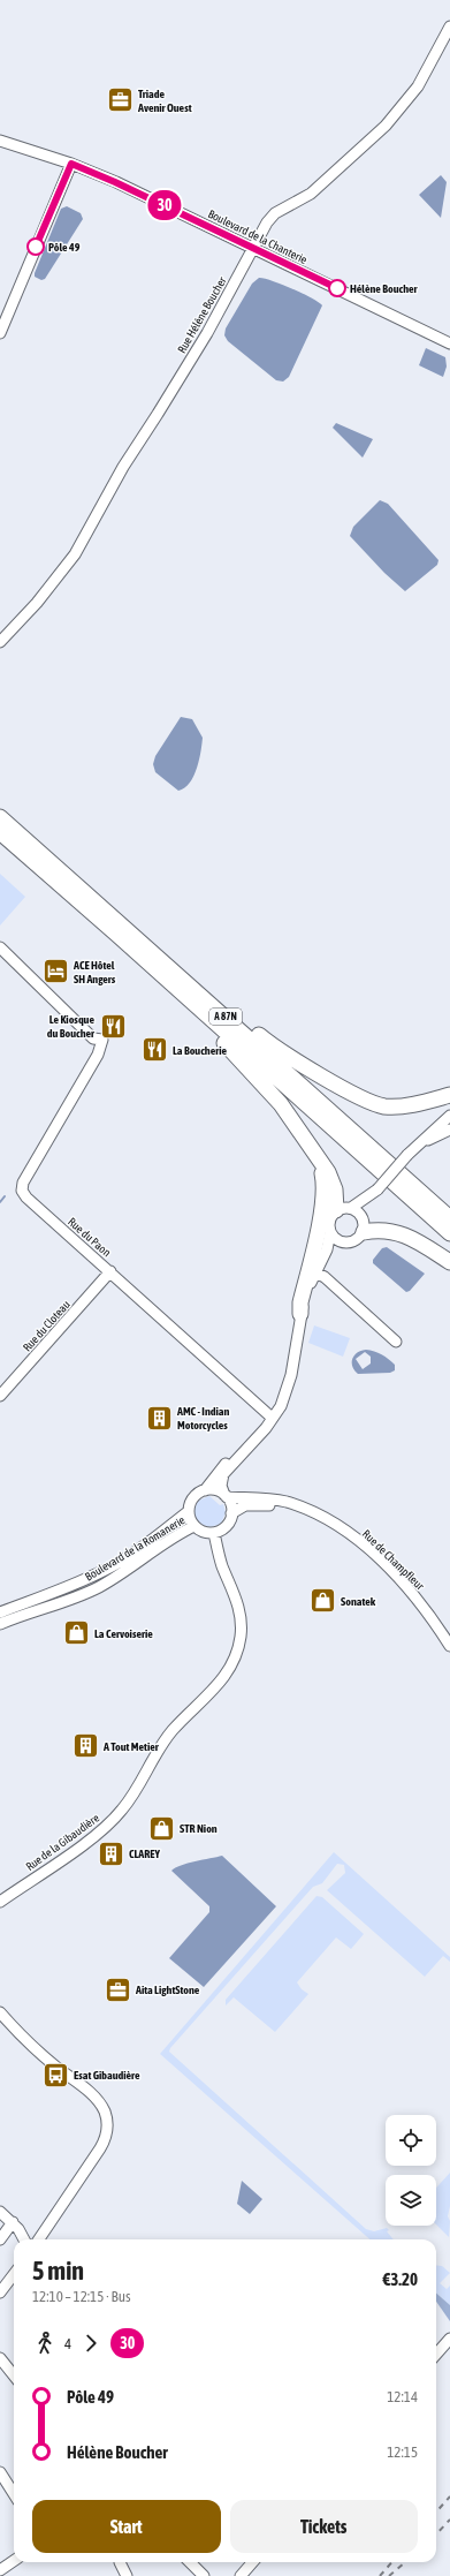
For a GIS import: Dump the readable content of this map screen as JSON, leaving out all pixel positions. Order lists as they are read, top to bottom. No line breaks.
{"streets":{"highway":["A 87N"],"street":["Boulevard de la Chanterie","Rue Hélène Boucher","Rue du Paon","Rue du Cloteau","Boulevard de la Romanerie","Rue de Champfleur","Rue de la Gibaudière"]},"crossings":[["Boulevard de la Chanterie","Rue Hélène Boucher"],["Rue du Paon","Rue du Cloteau"],["Boulevard de la Romanerie","Rue de Champfleur"],["Boulevard de la Romanerie","Rue de la Gibaudière"],["Rue de Champfleur","Rue de la Gibaudière"]],"places":{"office":["Triade Avenir Ouest","Aita LightStone"],"other":["Pôle 49","Hélène Boucher"],"hotel":["ACE Hôtel SH Angers"],"restaurant":["Le Kiosque du Boucher","La Boucherie"],"building":["AMC - Indian Motorcycles","A Tout Metier","CLAREY"],"shop":["Sonatek","La Cervoiserie","STR Nion"],"bus stop":["Esat Gibaudière"]},"lines":["bus line 30"],"page":{"on_map":"30","heading":["5 min","12:10 – 12:15 · Bus","€3.20"],"legs":["4","30"],"list":[{"name":"Pôle 49","value":"12:14"},{"name":"Hélène Boucher","value":"12:15"}],"buttons":["Start","Tickets"]}}
